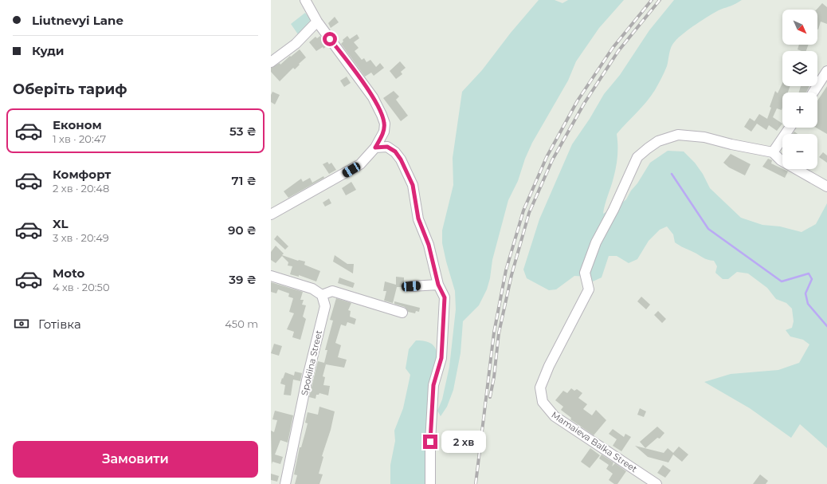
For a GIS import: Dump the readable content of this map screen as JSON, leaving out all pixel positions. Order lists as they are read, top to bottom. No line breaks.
{"streets":{"street":["Spokiina Street","Mamaieva Balka Street"]},"north":"bottom right","page":{"banner":["Liutnevyi Lane","Куди"],"map_buttons":["+","−"],"heading":"Оберіть тариф","list":[{"name":"Економ","note":"1 хв · 20:47","value":"53 ₴"},{"name":"Комфорт","note":"2 хв · 20:48","value":"71 ₴"},{"name":"XL","note":"3 хв · 20:49","value":"90 ₴"},{"name":"Moto","note":"4 хв · 20:50","value":"39 ₴"}],"pay":["Готівка","450 m"],"bubble":"2 хв","buttons":"Замовити"}}
